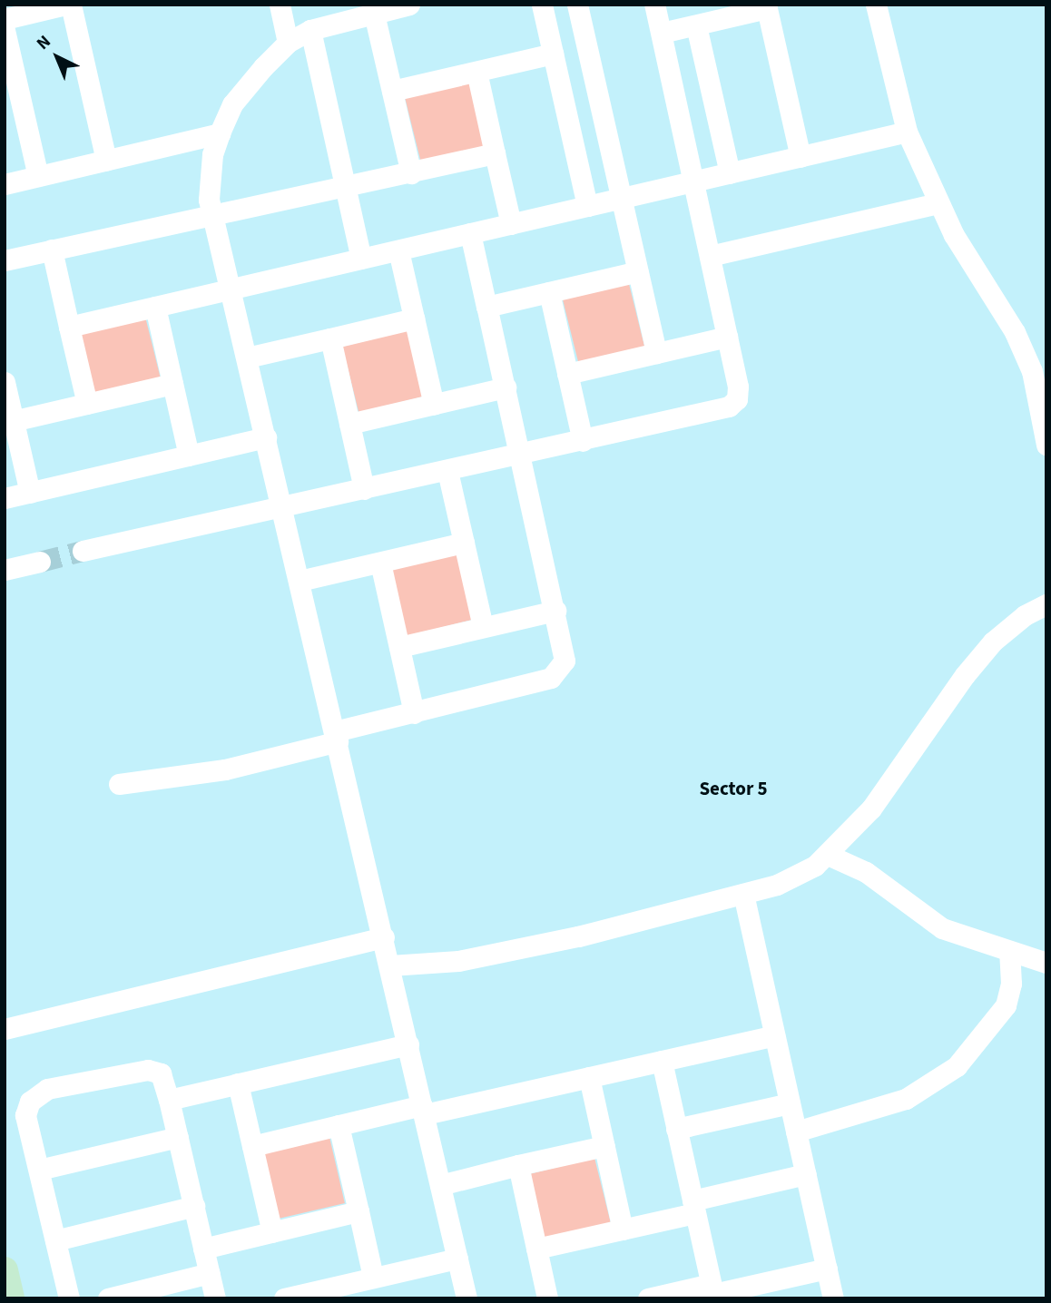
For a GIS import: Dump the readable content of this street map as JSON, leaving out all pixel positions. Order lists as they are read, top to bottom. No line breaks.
{"districts":["Sector 5"],"north":"top left"}
